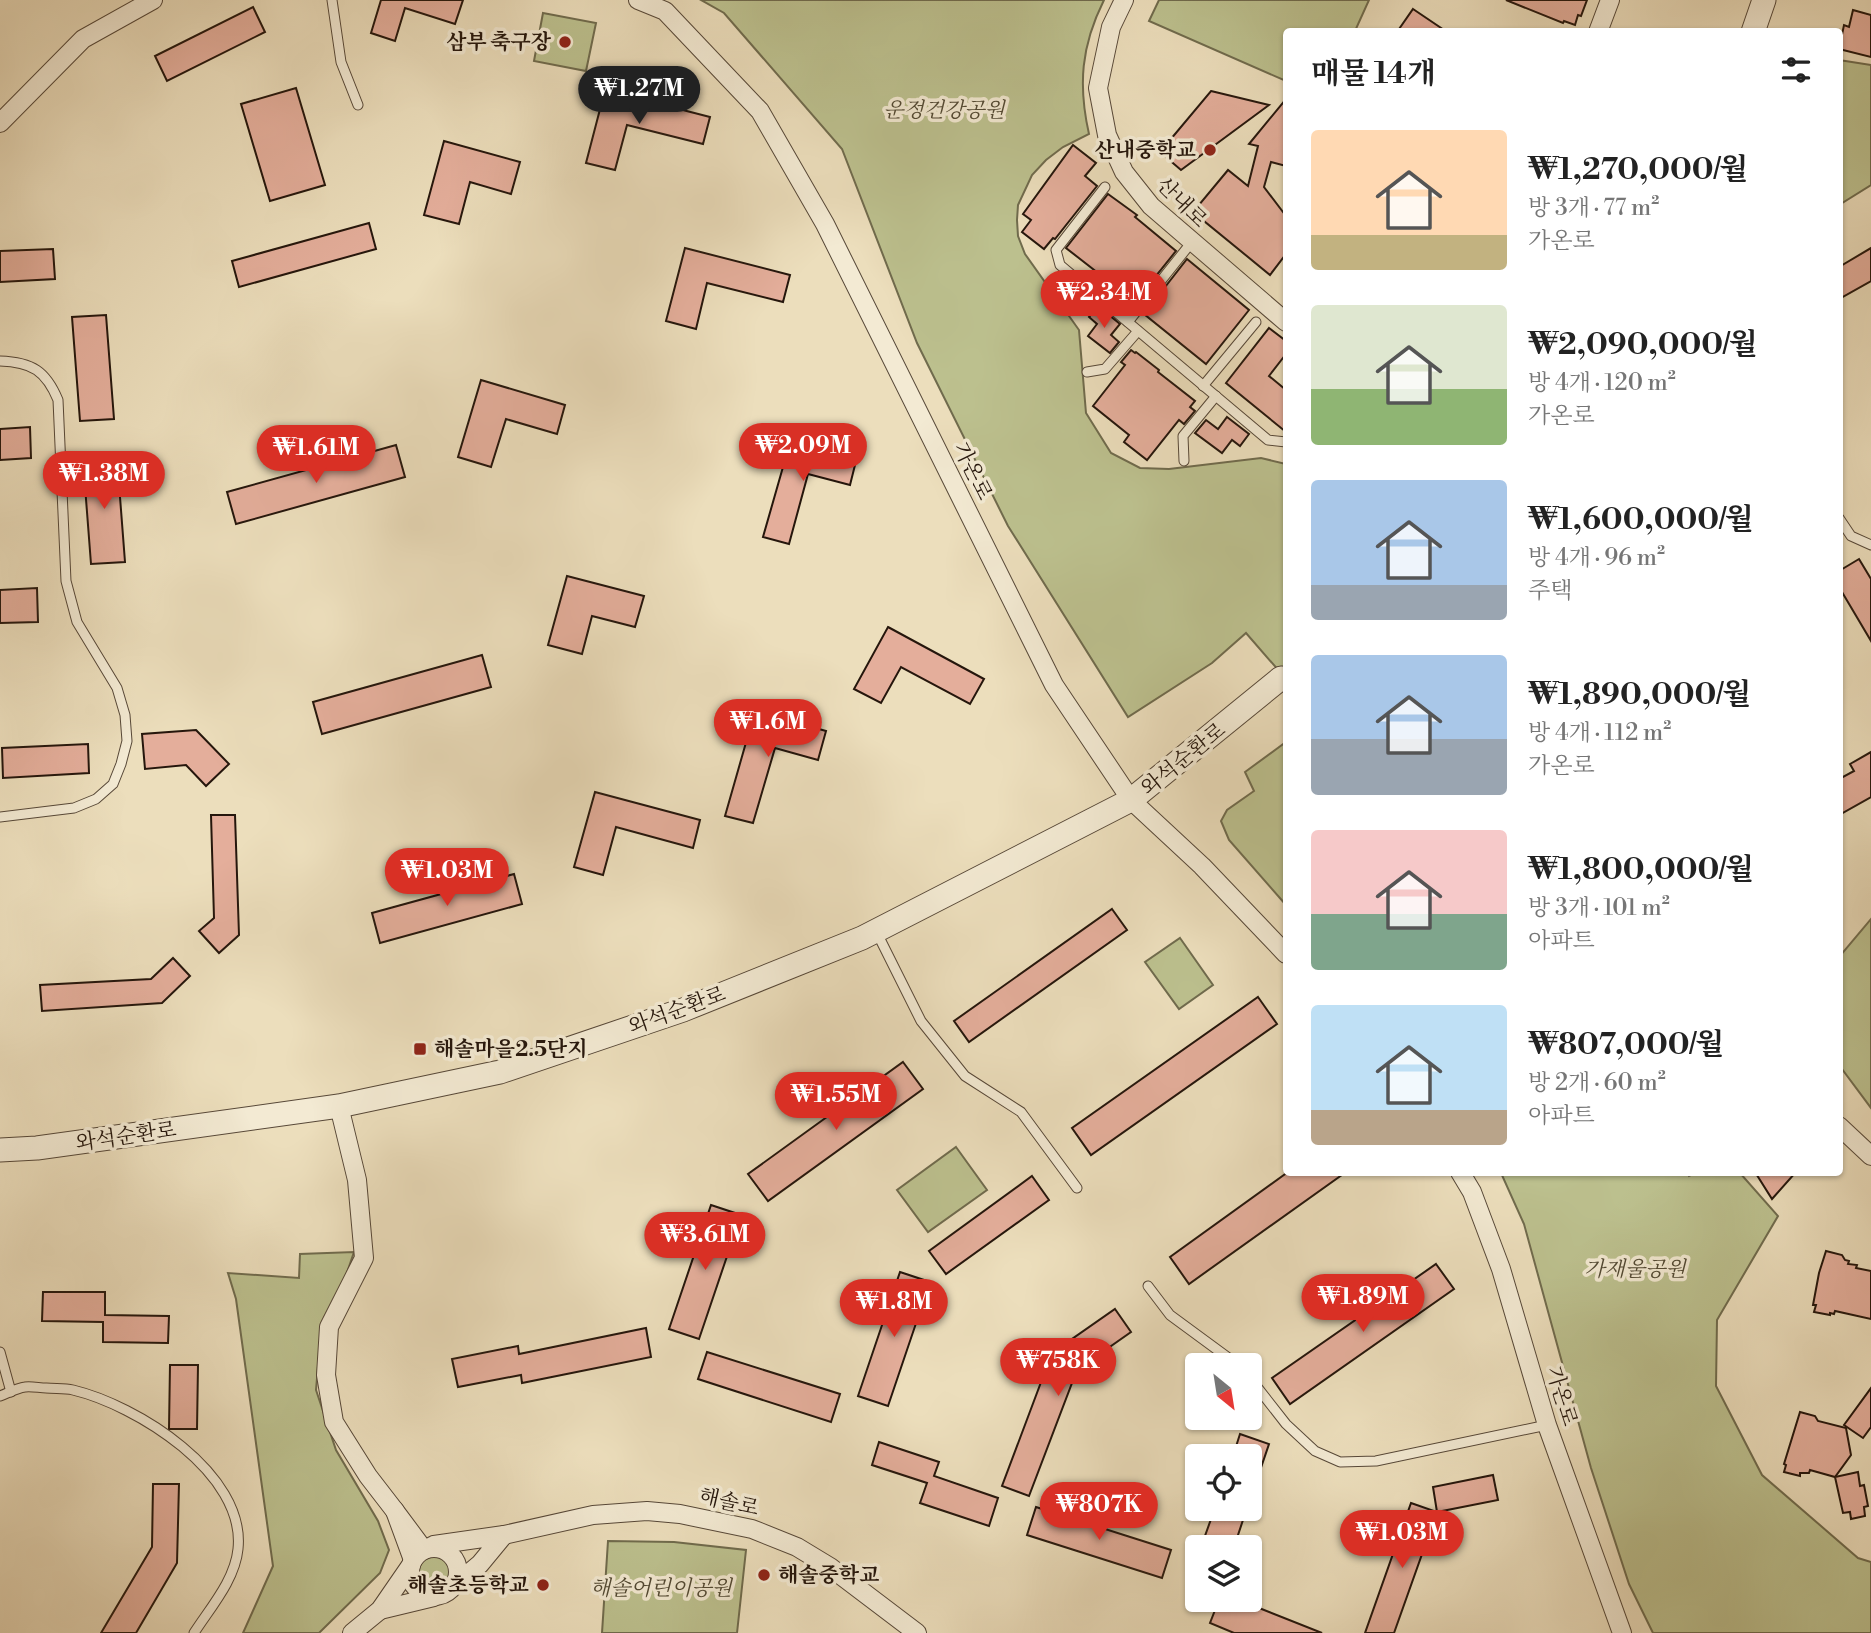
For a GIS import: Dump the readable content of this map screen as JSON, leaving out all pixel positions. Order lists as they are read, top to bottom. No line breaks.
{"streets":{"street":["산내로","가온로","와석순환로","해솔로"]},"crossings":[["가온로","와석순환로"]],"parks":["운정건강공원","가재울공원","해솔어린이공원"],"places":{"other":["삼부 축구장","산내중학교","해솔중학교","해솔초등학교"],"transit":["해솔마을2.5단지"]},"north":"bottom right","page":{"heading":"매물 14개","price":["₩1.27M","₩2.34M","₩2.09M","₩1.61M","₩1.38M","₩1.6M","₩1.03M","₩1.55M","₩3.61M","₩1.89M","₩1.8M","₩758K","₩807K","₩1.03M"],"list":[{"name":"₩1,270,000/월","note":"방 3개 · 77 m² · 가온로"},{"name":"₩2,090,000/월","note":"방 4개 · 120 m² · 가온로"},{"name":"₩1,600,000/월","note":"방 4개 · 96 m² · 주택"},{"name":"₩1,890,000/월","note":"방 4개 · 112 m² · 가온로"},{"name":"₩1,800,000/월","note":"방 3개 · 101 m² · 아파트"},{"name":"₩807,000/월","note":"방 2개 · 60 m² · 아파트"}]}}
